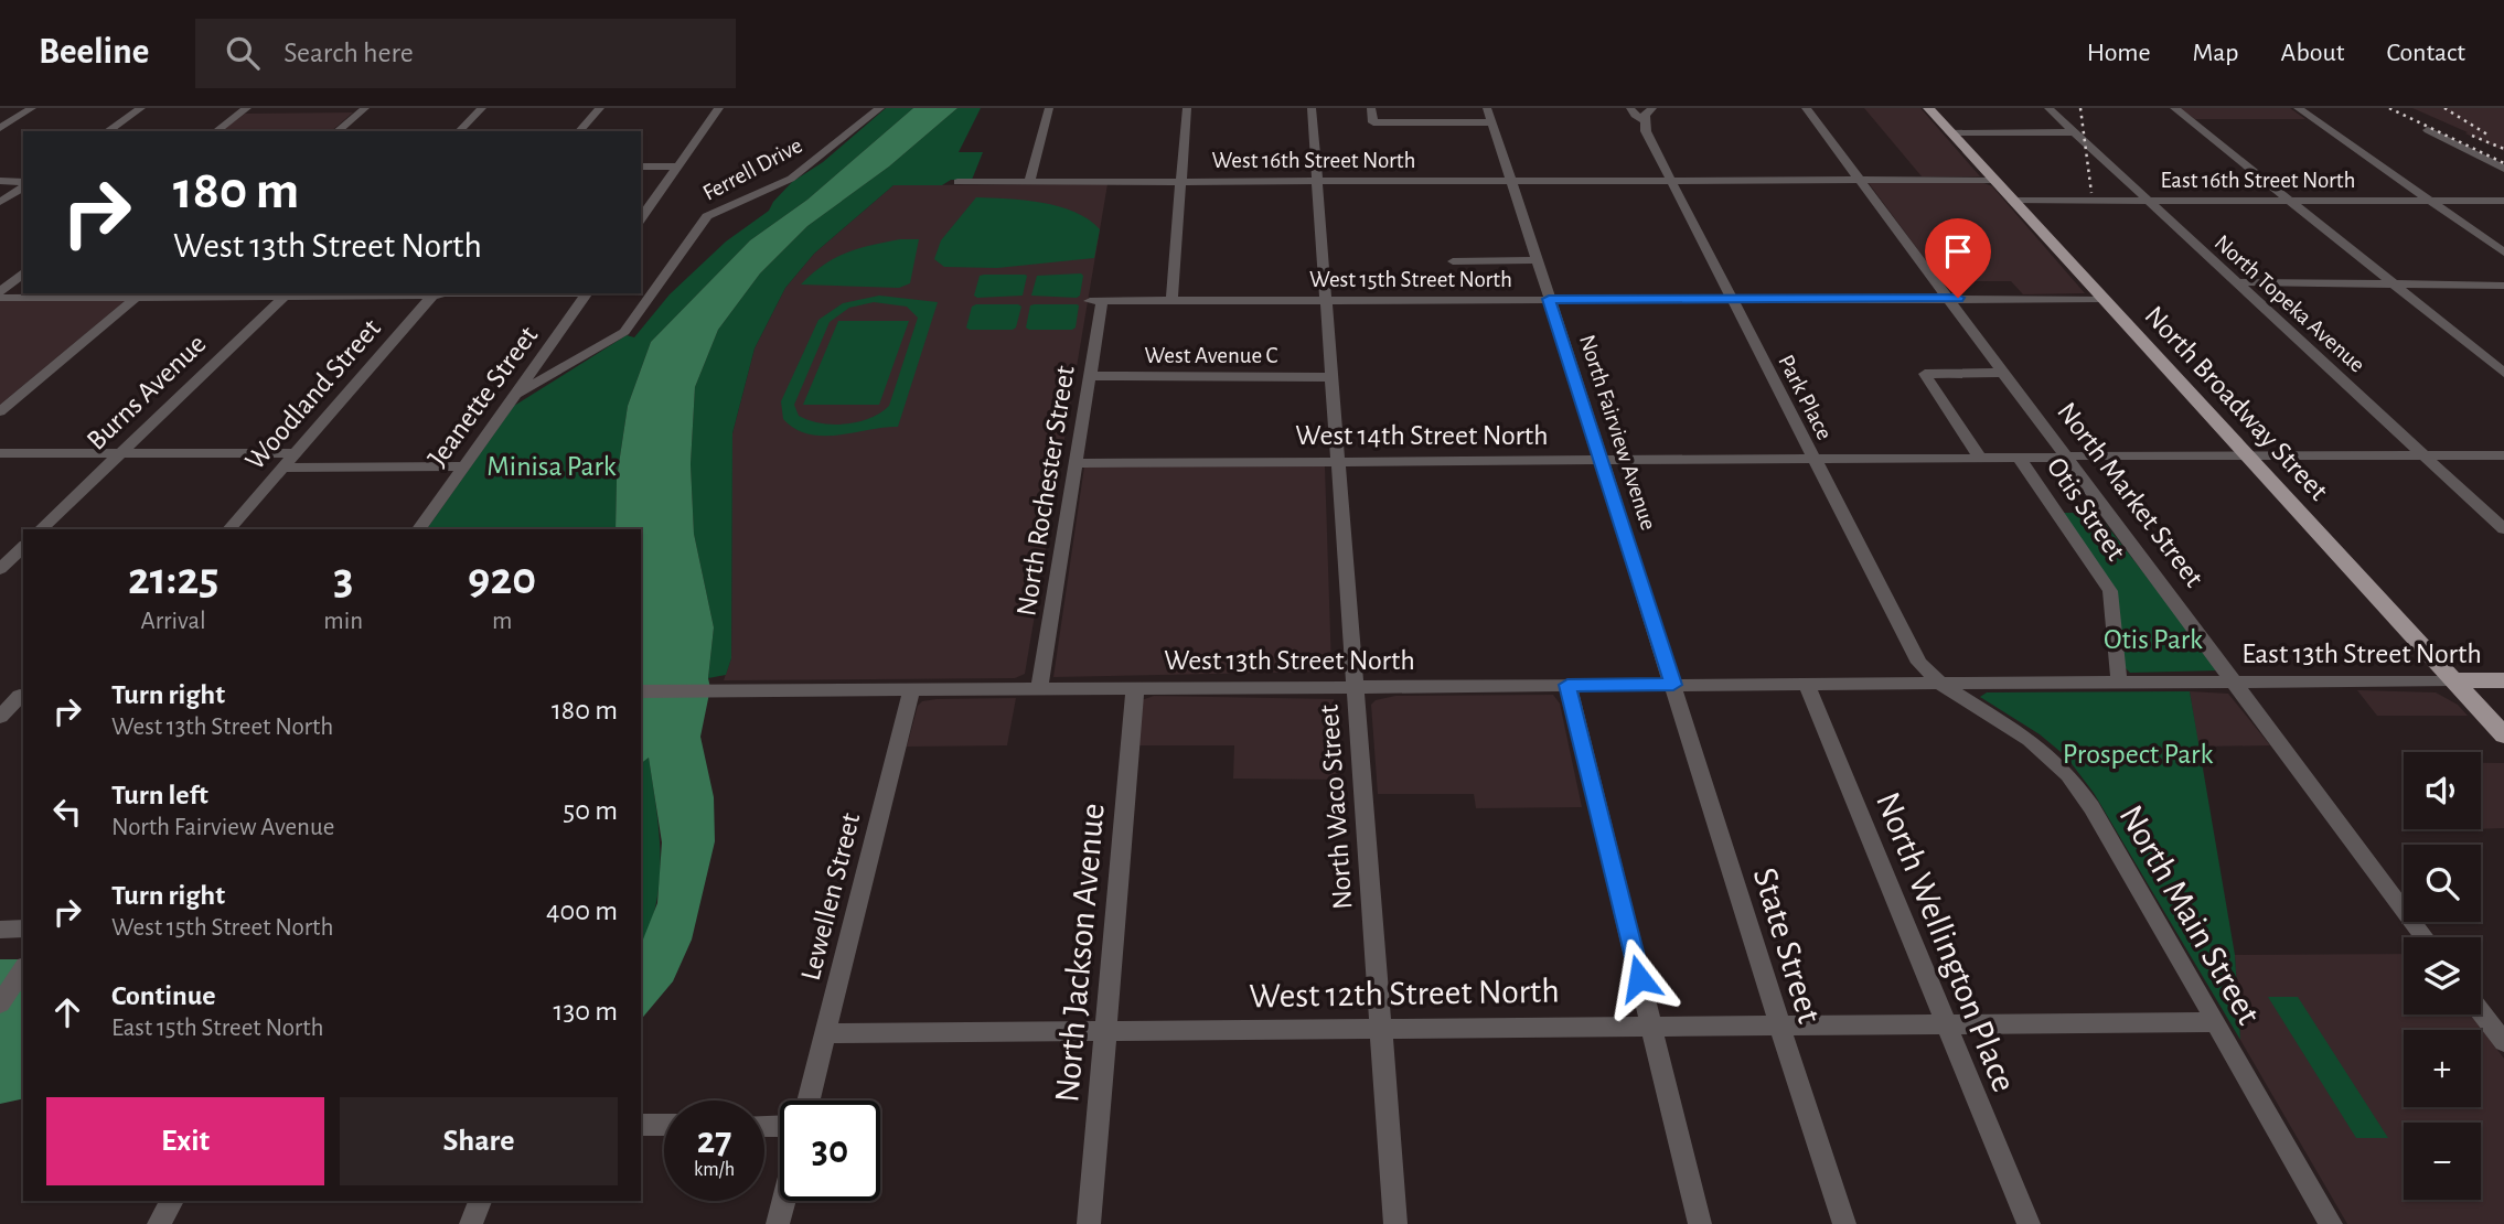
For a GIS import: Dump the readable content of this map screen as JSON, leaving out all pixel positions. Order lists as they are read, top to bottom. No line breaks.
{"streets":{"main road":["North Broadway Street","East 13th Street North"],"street":["West 16th Street North","Ferrell Drive","East 16th Street North","West 15th Street North","North Topeka Avenue","West Avenue C","Burns Avenue","Woodland Street","Jeanette Street","Park Place","North Fairview Avenue","West 14th Street North","North Rochester Street","North Market Street","Otis Street","West 13th Street North","North Waco Street","Lewellen Street","North Main Street","North Wellington Place","State Street","North Jackson Avenue","West 12th Street North"]},"crossings":[["West 16th Street North","Park Place"],["West 16th Street North","North Fairview Avenue"],["West 16th Street North","North Waco Street"],["Ferrell Drive","Jeanette Street"],["East 16th Street North","North Topeka Avenue"],["East 16th Street North","North Broadway Street"],["West 15th Street North","Park Place"],["West 15th Street North","North Broadway Street"],["West 15th Street North","North Fairview Avenue"],["West 15th Street North","North Rochester Street"],["West 15th Street North","North Market Street"],["West 15th Street North","North Waco Street"],["North Topeka Avenue","West 14th Street North"],["West Avenue C","North Rochester Street"],["West Avenue C","North Waco Street"],["Park Place","West 14th Street North"],["Park Place","East 13th Street North"],["Park Place","West 13th Street North"],["Park Place","North Main Street"],["North Broadway Street","West 14th Street North"],["North Broadway Street","East 13th Street North"],["North Fairview Avenue","West 14th Street North"],["North Fairview Avenue","West 13th Street North"],["North Fairview Avenue","State Street"],["West 14th Street North","North Rochester Street"],["West 14th Street North","North Market Street"],["West 14th Street North","Otis Street"],["West 14th Street North","North Waco Street"],["North Rochester Street","West 13th Street North"],["North Market Street","East 13th Street North"],["Otis Street","East 13th Street North"],["East 13th Street North","West 13th Street North"],["East 13th Street North","North Main Street"],["West 13th Street North","North Waco Street"],["West 13th Street North","Lewellen Street"],["West 13th Street North","North Main Street"],["West 13th Street North","North Wellington Place"],["West 13th Street North","State Street"],["West 13th Street North","North Jackson Avenue"],["North Waco Street","West 12th Street North"],["Lewellen Street","West 12th Street North"],["North Main Street","West 12th Street North"],["North Wellington Place","West 12th Street North"],["State Street","West 12th Street North"],["North Jackson Avenue","West 12th Street North"]],"parks":["Minisa Park","Otis Park","Prospect Park"],"page":{"header":"Beeline","search":"Search here","nav":["Home","Map","About","Contact"],"turn":["180 m","West 13th Street North"],"eta":["21:25","Arrival","3","min","920","m"],"list":[{"name":"Turn right","note":"West 13th Street North","value":"180 m"},{"name":"Turn left","note":"North Fairview Avenue","value":"50 m"},{"name":"Turn right","note":"West 15th Street North","value":"400 m"},{"name":"Continue","note":"East 15th Street North","value":"130 m"}],"map_buttons":["+","−"],"buttons":["Exit","Share"],"speed":"27 km/h","limit":"30"}}
